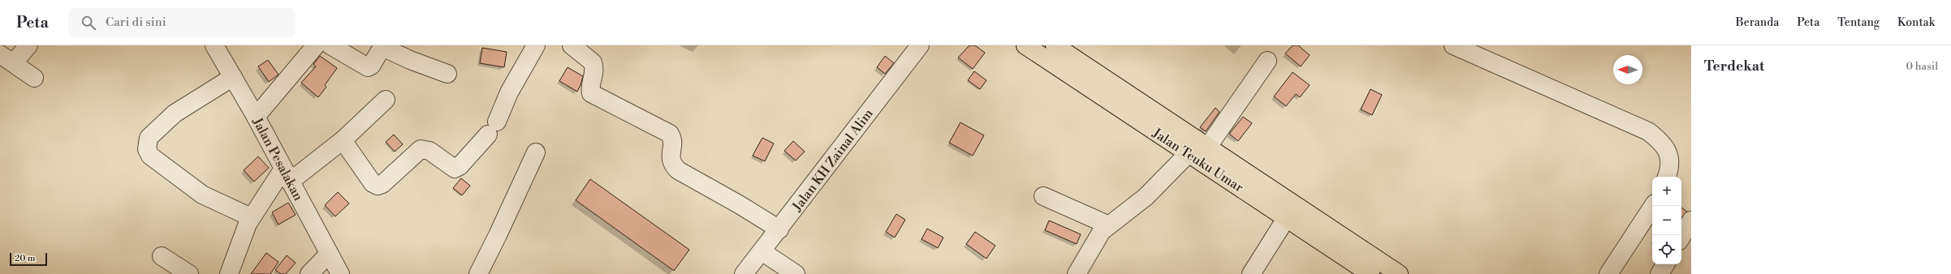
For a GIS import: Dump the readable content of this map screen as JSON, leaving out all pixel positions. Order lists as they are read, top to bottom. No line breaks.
{"streets":{"main road":["Jalan Teuku Umar"],"street":["Jalan Pesalakan","Jalan KH Zainal Alim"]},"scale_bar":"20 m","north":"left","page":{"header":"Peta","search":"Cari di sini","nav":["Beranda","Peta","Tentang","Kontak"],"heading":["Terdekat","0 hasil"],"map_buttons":["+","−"],"scale":"20 m"}}
